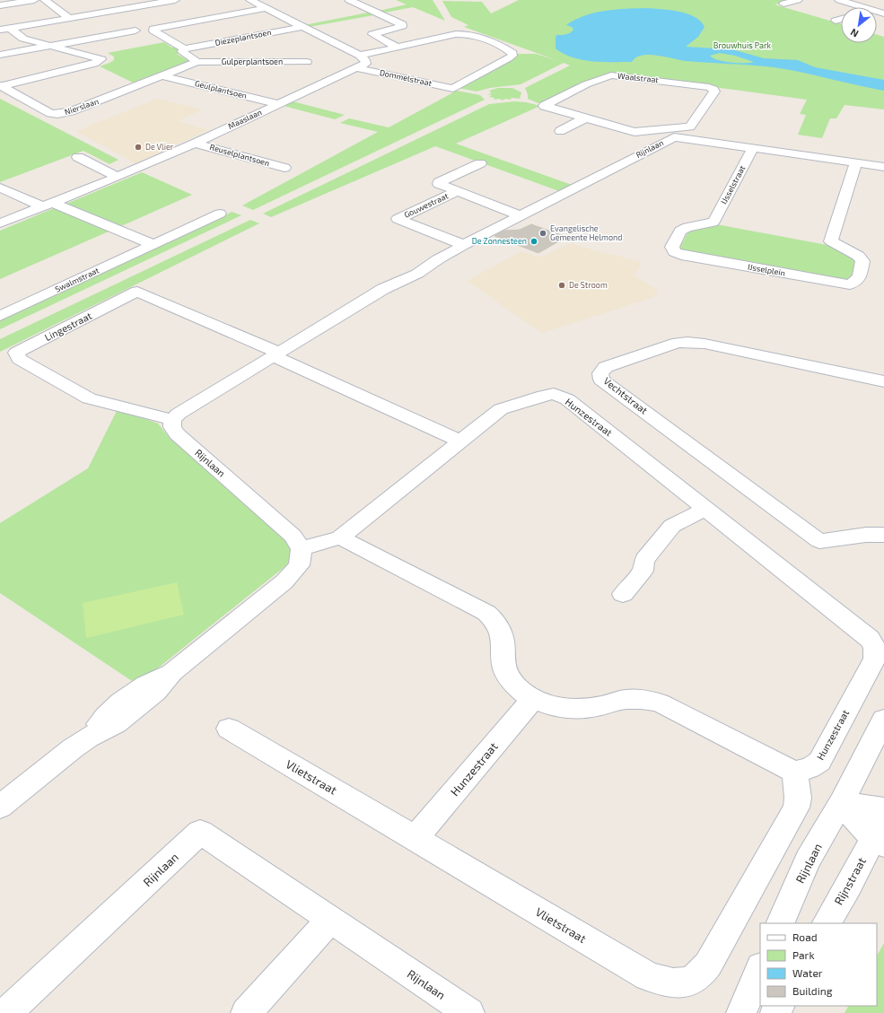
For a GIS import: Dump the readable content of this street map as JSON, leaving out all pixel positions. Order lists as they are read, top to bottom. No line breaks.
{"streets":{"street":["Diezeplantsoen","Gulperplantsoen","Dommelstraat","Waalstraat","Geulplantsoen","Nierslaan","Maaslaan","Rijnlaan","Reuselplantsoen","IJsselstraat","Gouwestraat","IJsselplein","Swalmstraat","Lingestraat","Vechtstraat","Hunzestraat","Vlietstraat","Rijnstraat"]},"crossings":[["Gulperplantsoen","Geulplantsoen"],["Gulperplantsoen","Nierslaan"],["Dommelstraat","Maaslaan"],["Waalstraat","Rijnlaan"],["Geulplantsoen","Nierslaan"],["Geulplantsoen","Maaslaan"],["Maaslaan","Reuselplantsoen"],["Rijnlaan","IJsselstraat"],["Rijnlaan","Gouwestraat"],["Rijnlaan","IJsselplein"],["Rijnlaan","Lingestraat"],["Rijnlaan","Hunzestraat"],["IJsselstraat","IJsselplein"],["Hunzestraat","Vlietstraat"]],"parks":["Brouwhuis Park"],"places":["De Vlier","Evangelische Gemeente Helmond","De Zonnesteen","De Stroom"],"legend":["Road","Park","Water","Building"],"north":"bottom left"}
